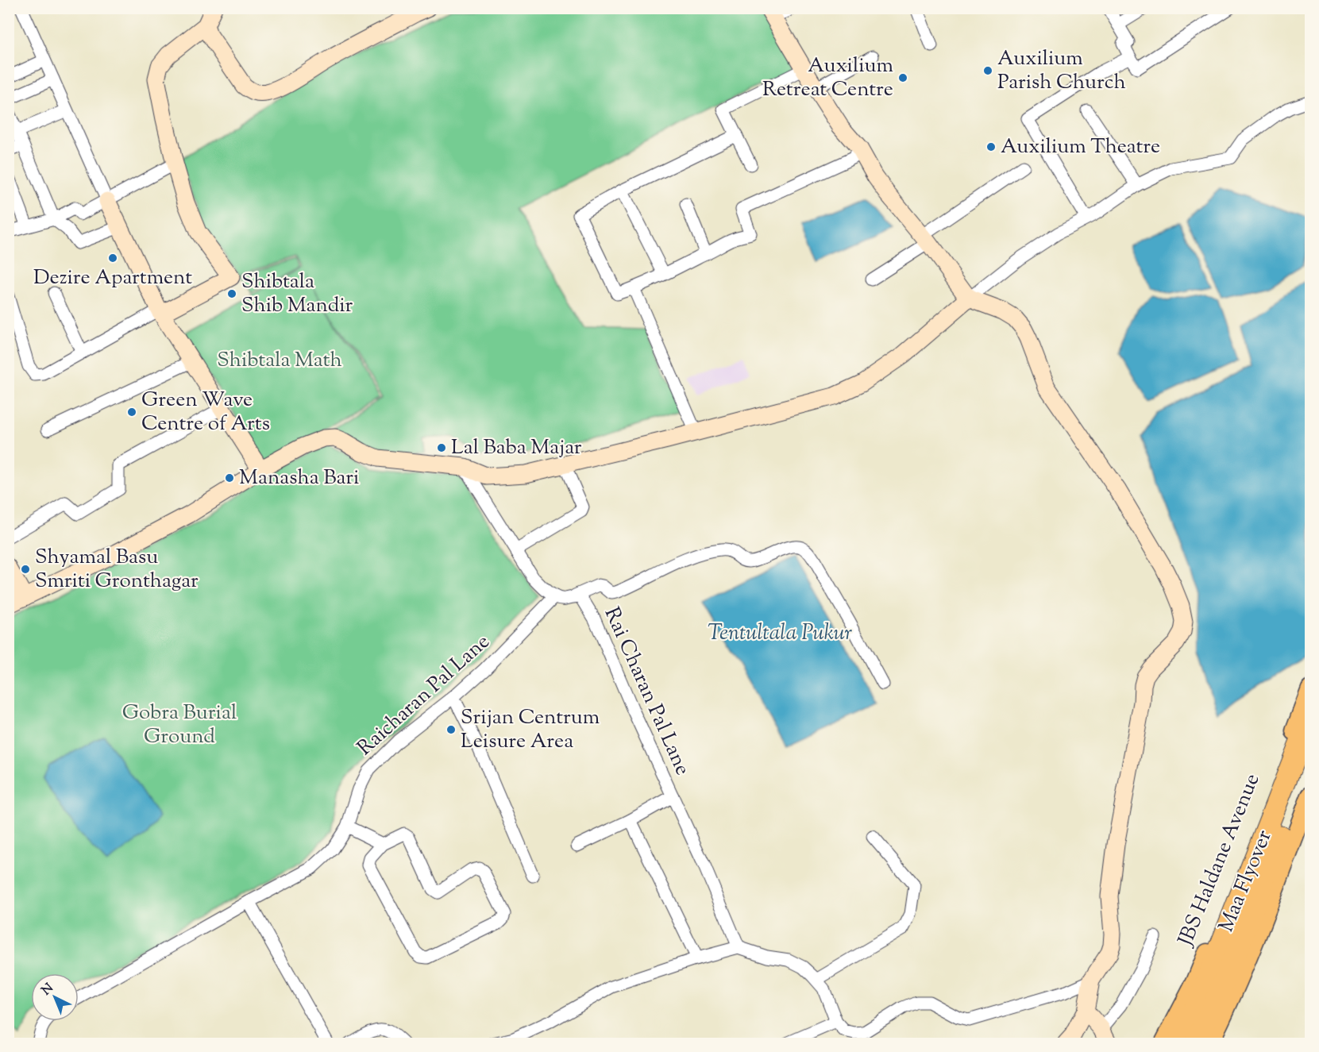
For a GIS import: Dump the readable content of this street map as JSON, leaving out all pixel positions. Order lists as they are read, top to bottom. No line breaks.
{"streets":{"highway":["Maa Flyover"],"main road":["JBS Haldane Avenue"],"street":["Rai Charan Pal Lane","Raicharan Pal Lane"]},"crossings":[["Rai Charan Pal Lane","Raicharan Pal Lane"]],"water":["Tentultala Pukur"],"parks":["Shibtala Math","Gobra Burial Ground"],"places":["Auxilium Parish Church","Auxilium Retreat Centre","Auxilium Theatre","Dezire Apartment","Shibtala Shib Mandir","Green Wave Centre of Arts","Lal Baba Majar","Manasha Bari","Shyamal Basu Smriti Gronthagar","Srijan Centrum Leisure Area"],"north":"top left"}
